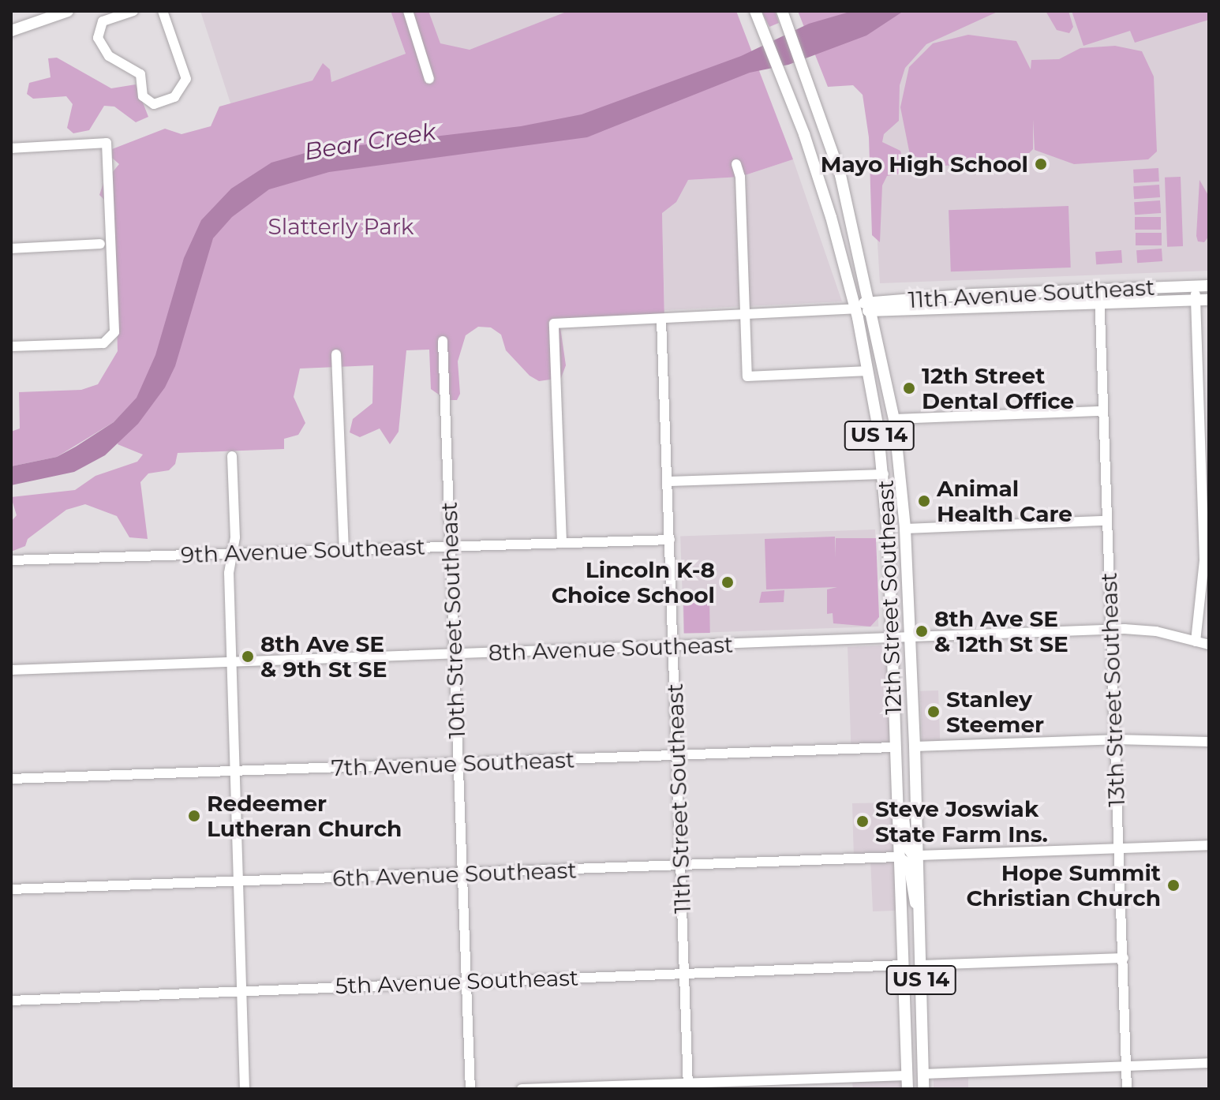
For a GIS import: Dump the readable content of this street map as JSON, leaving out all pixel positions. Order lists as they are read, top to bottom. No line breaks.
{"streets":{"main road":["11th Avenue Southeast","US 14","12th Street Southeast"],"street":["9th Avenue Southeast","10th Street Southeast","8th Avenue Southeast","13th Street Southeast","7th Avenue Southeast","11th Street Southeast","6th Avenue Southeast","5th Avenue Southeast"]},"crossings":[["11th Avenue Southeast","9th Avenue Southeast"],["11th Avenue Southeast","12th Street Southeast"],["11th Avenue Southeast","13th Street Southeast"],["11th Avenue Southeast","11th Street Southeast"],["9th Avenue Southeast","10th Street Southeast"],["9th Avenue Southeast","11th Street Southeast"],["12th Street Southeast","8th Avenue Southeast"],["12th Street Southeast","7th Avenue Southeast"],["12th Street Southeast","6th Avenue Southeast"],["12th Street Southeast","5th Avenue Southeast"],["10th Street Southeast","8th Avenue Southeast"],["10th Street Southeast","7th Avenue Southeast"],["10th Street Southeast","6th Avenue Southeast"],["10th Street Southeast","5th Avenue Southeast"],["8th Avenue Southeast","13th Street Southeast"],["8th Avenue Southeast","11th Street Southeast"],["7th Avenue Southeast","11th Street Southeast"],["11th Street Southeast","6th Avenue Southeast"],["11th Street Southeast","5th Avenue Southeast"]],"water":["Bear Creek"],"parks":["Slatterly Park"],"places":["Mayo High School","12th Street Dental Office","Animal Health Care","Lincoln K-8 Choice School","8th Ave SE & 12th St SE","8th Ave SE & 9th St SE","Stanley Steemer","Redeemer Lutheran Church","Steve Joswiak State Farm Ins.","Hope Summit Christian Church"]}
